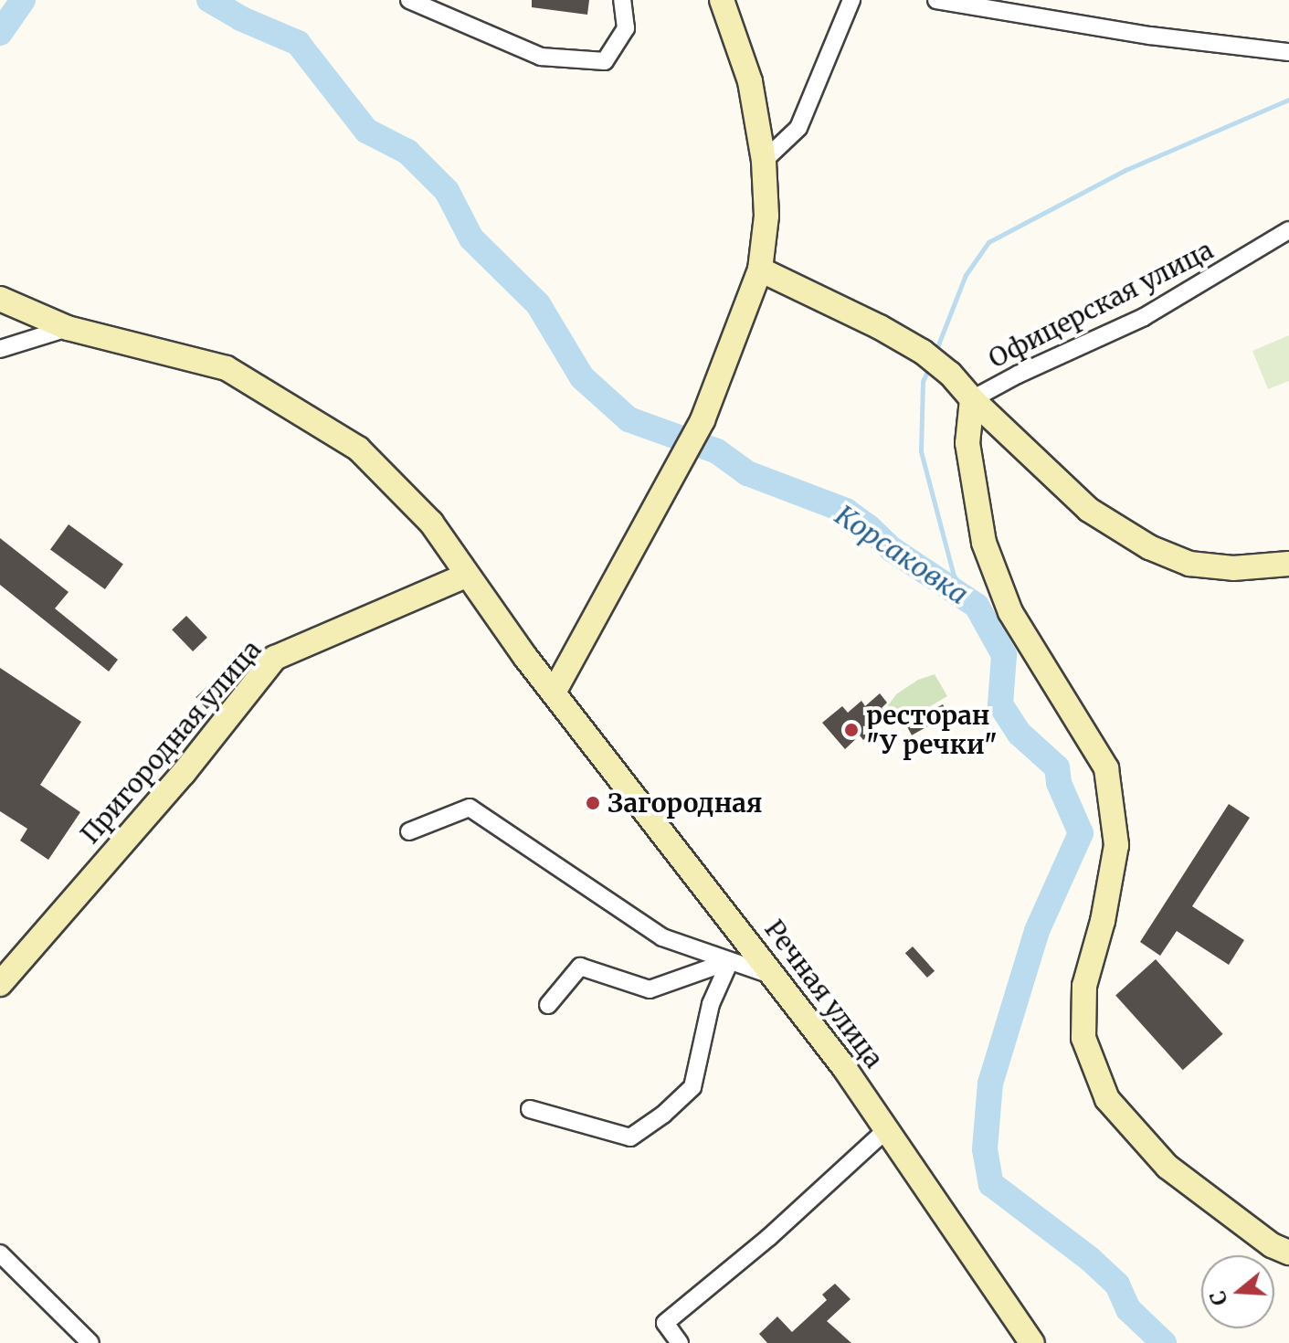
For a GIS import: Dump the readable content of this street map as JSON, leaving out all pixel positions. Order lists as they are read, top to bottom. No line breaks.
{"streets":{"street":["Офицерская улица","Пригородная улица","Речная улица"]},"crossings":[["Пригородная улица","Речная улица"]],"water":["Корсаковка"],"places":["ресторан \"У речки\"","Загородная"],"north":"left"}
